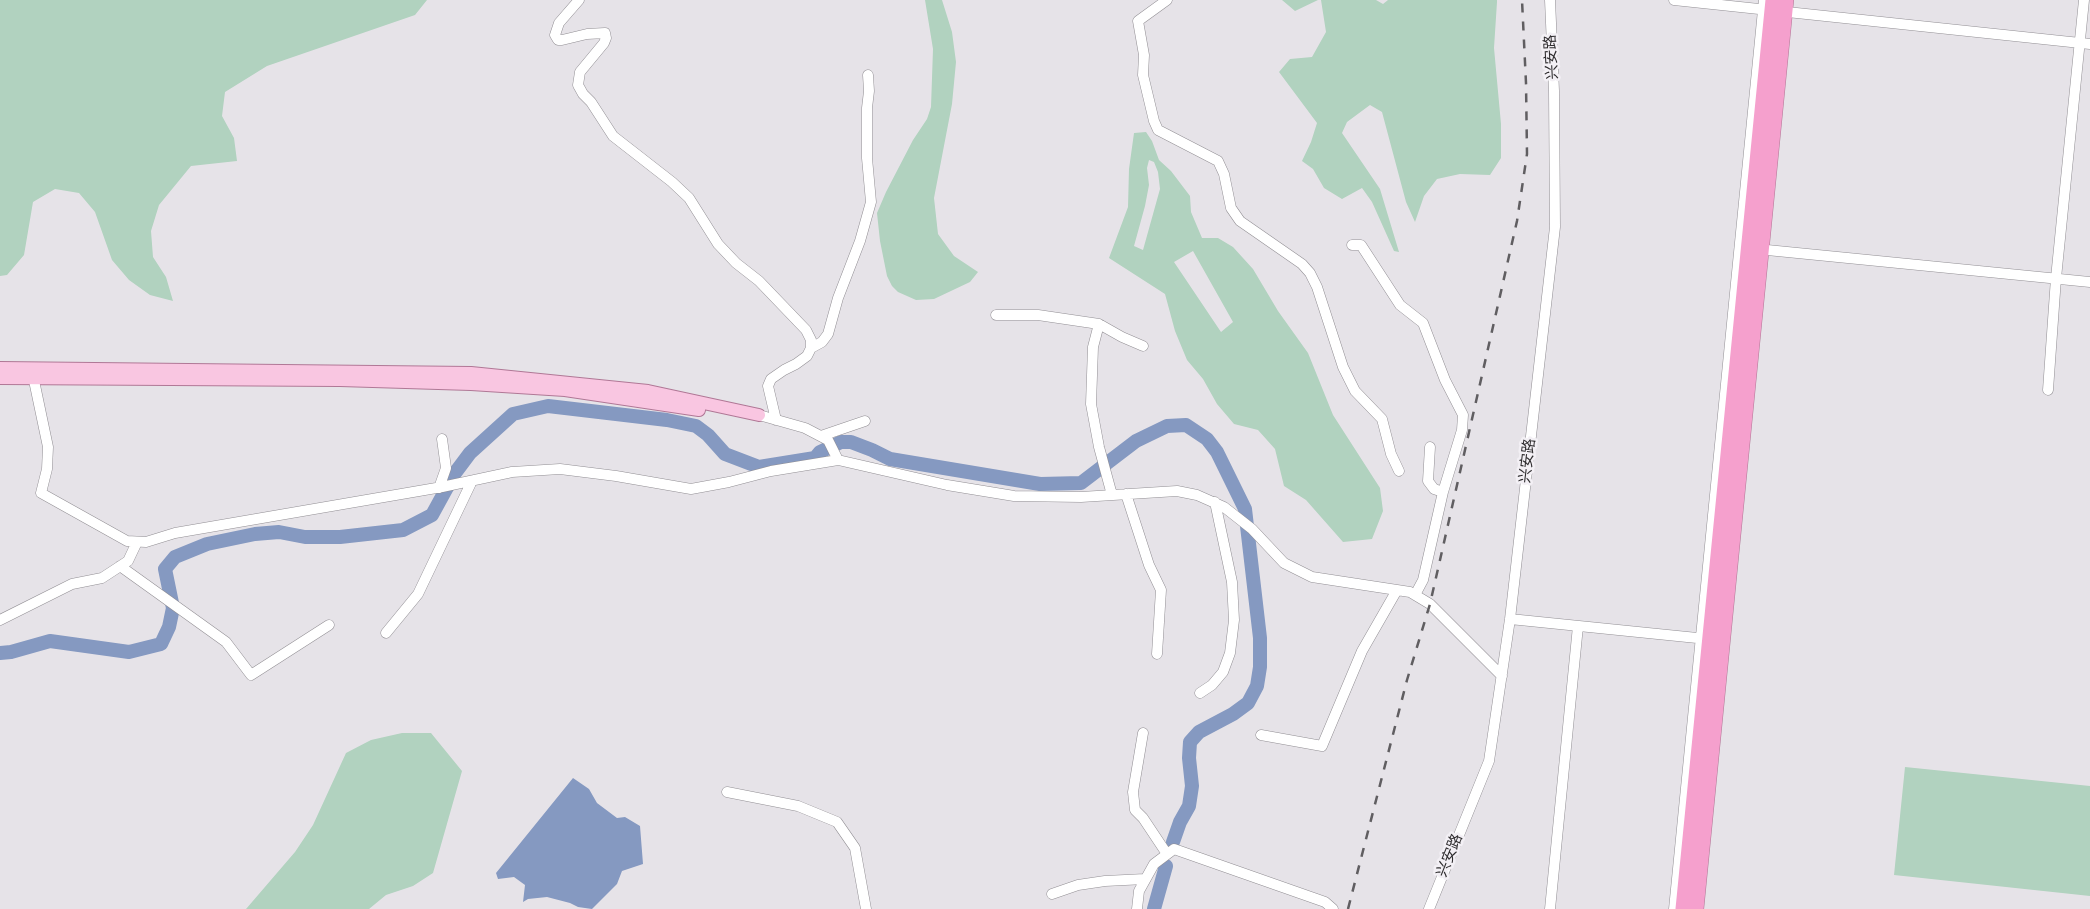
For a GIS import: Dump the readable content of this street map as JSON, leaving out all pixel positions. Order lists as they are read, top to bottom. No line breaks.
{"streets":{"street":["兴安路"]}}
